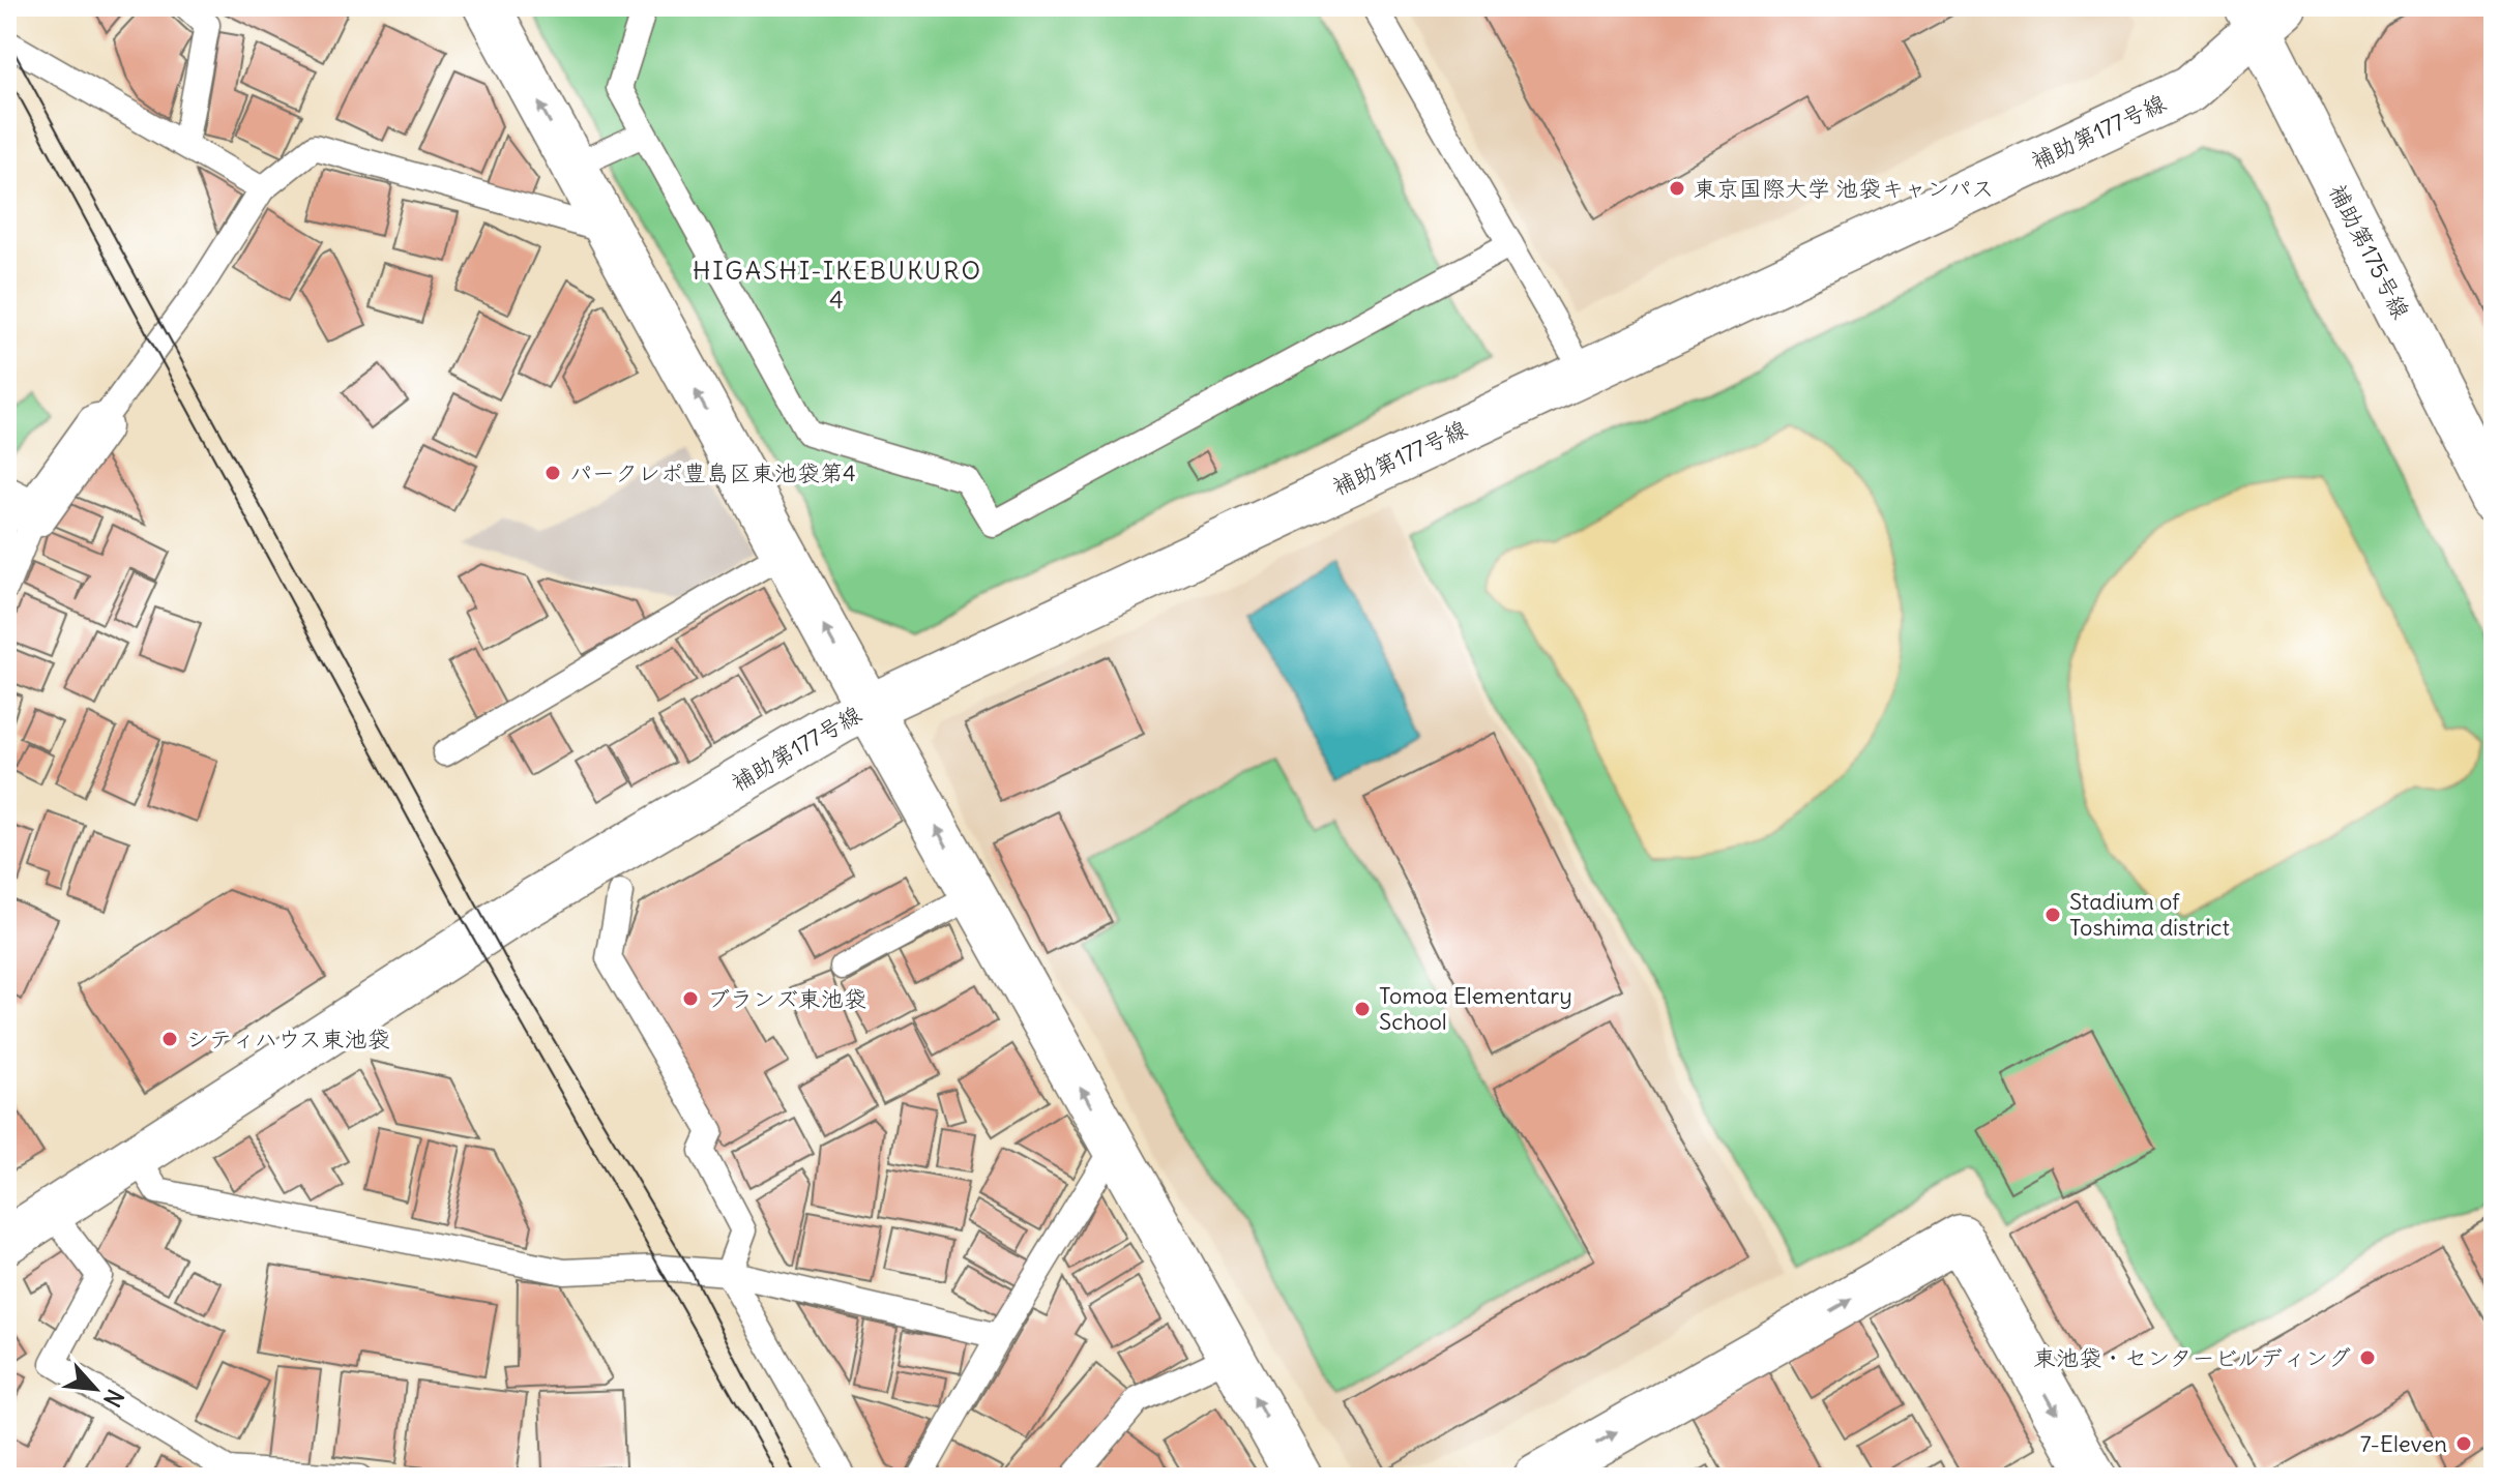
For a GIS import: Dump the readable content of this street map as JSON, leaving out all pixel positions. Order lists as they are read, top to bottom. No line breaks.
{"streets":{"street":["補助第177号線","補助第175号線"]},"crossings":[["補助第177号線","補助第175号線"]],"districts":["HIGASHI-IKEBUKURO 4"],"places":["東京国際大学 池袋キャンパス","パークレポ豊島区東池袋第4","Stadium of Toshima district","ブランズ東池袋","Tomoa Elementary School","シティハウス東池袋","東池袋・センタービルディング","7-Eleven"],"north":"bottom right"}
